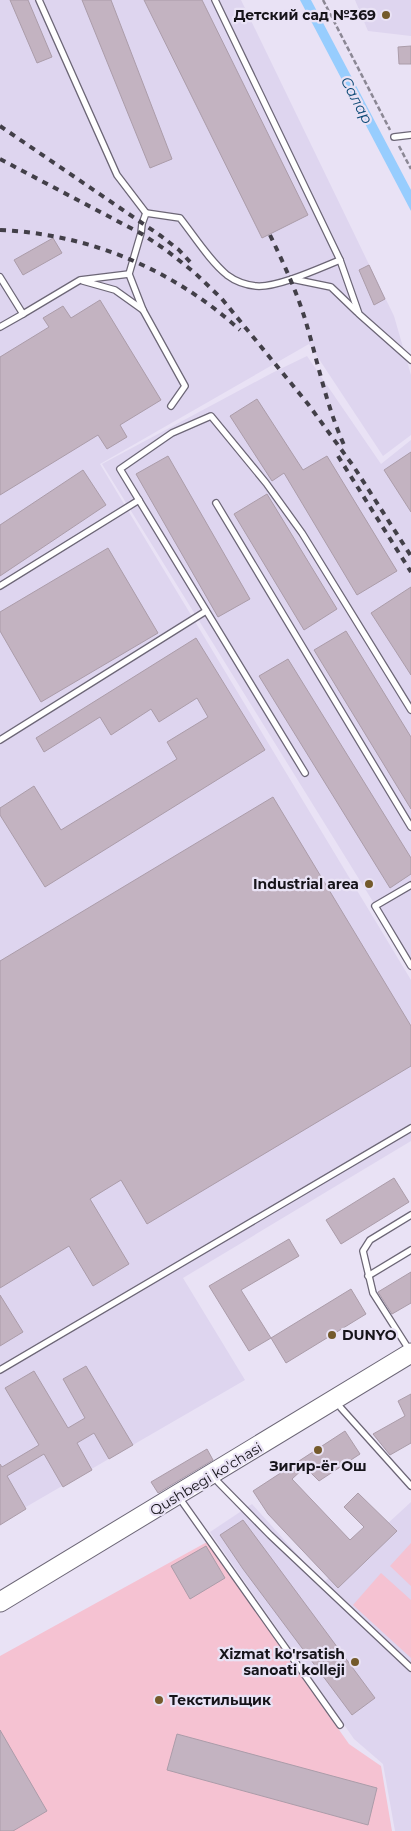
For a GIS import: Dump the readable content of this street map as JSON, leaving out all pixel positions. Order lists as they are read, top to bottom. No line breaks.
{"streets":{"main road":["Qushbegi ko'chasi"]},"water":["Салар"],"places":["Детский сад №369","Industrial area","DUNYO","Зигир-ёг Ош","Xizmat ko'rsatish sanoati kolleji","Текстильщик"]}
